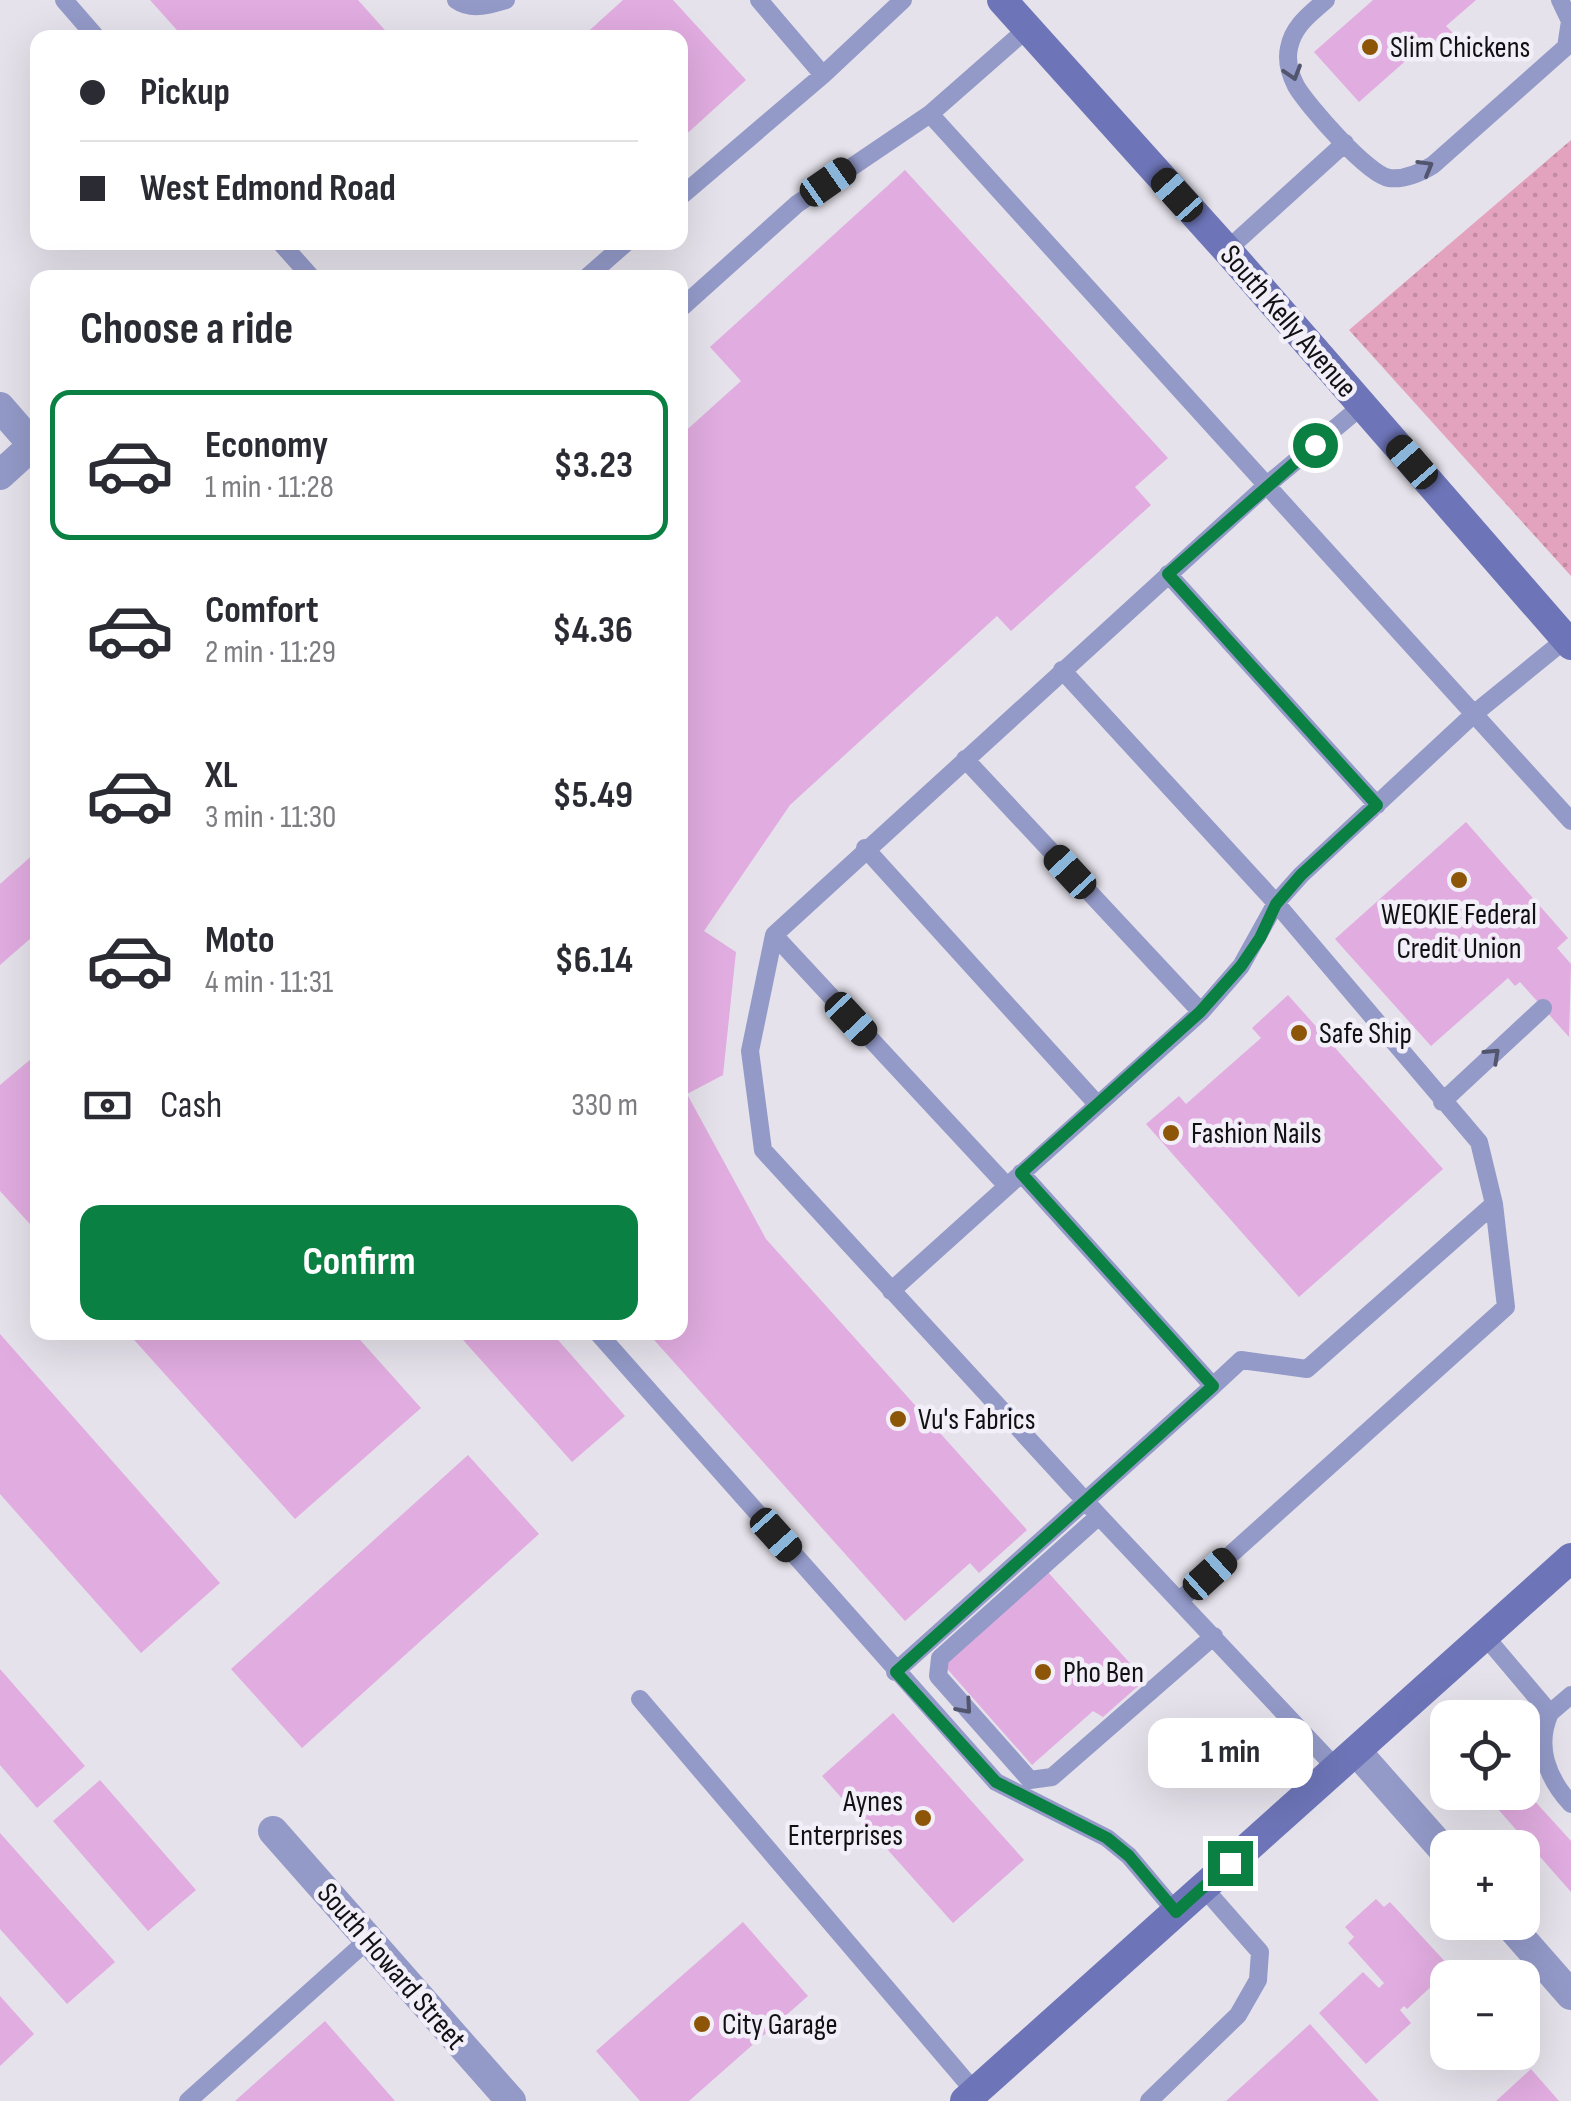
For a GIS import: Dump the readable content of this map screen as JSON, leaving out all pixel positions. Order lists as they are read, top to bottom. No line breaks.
{"streets":{"main road":["South Kelly Avenue"],"street":["South Howard Street"]},"places":["Slim Chickens","WEOKIE Federal Credit Union","Safe Ship","Fashion Nails","Vu's Fabrics","Pho Ben","Aynes Enterprises","City Garage"],"page":{"banner":["Pickup","West Edmond Road"],"heading":"Choose a ride","list":[{"name":"Economy","note":"1 min · 11:28","value":"$3.23"},{"name":"Comfort","note":"2 min · 11:29","value":"$4.36"},{"name":"XL","note":"3 min · 11:30","value":"$5.49"},{"name":"Moto","note":"4 min · 11:31","value":"$6.14"}],"pay":["Cash","330 m"],"buttons":"Confirm","map_buttons":["+","−"],"bubble":"1 min"}}
